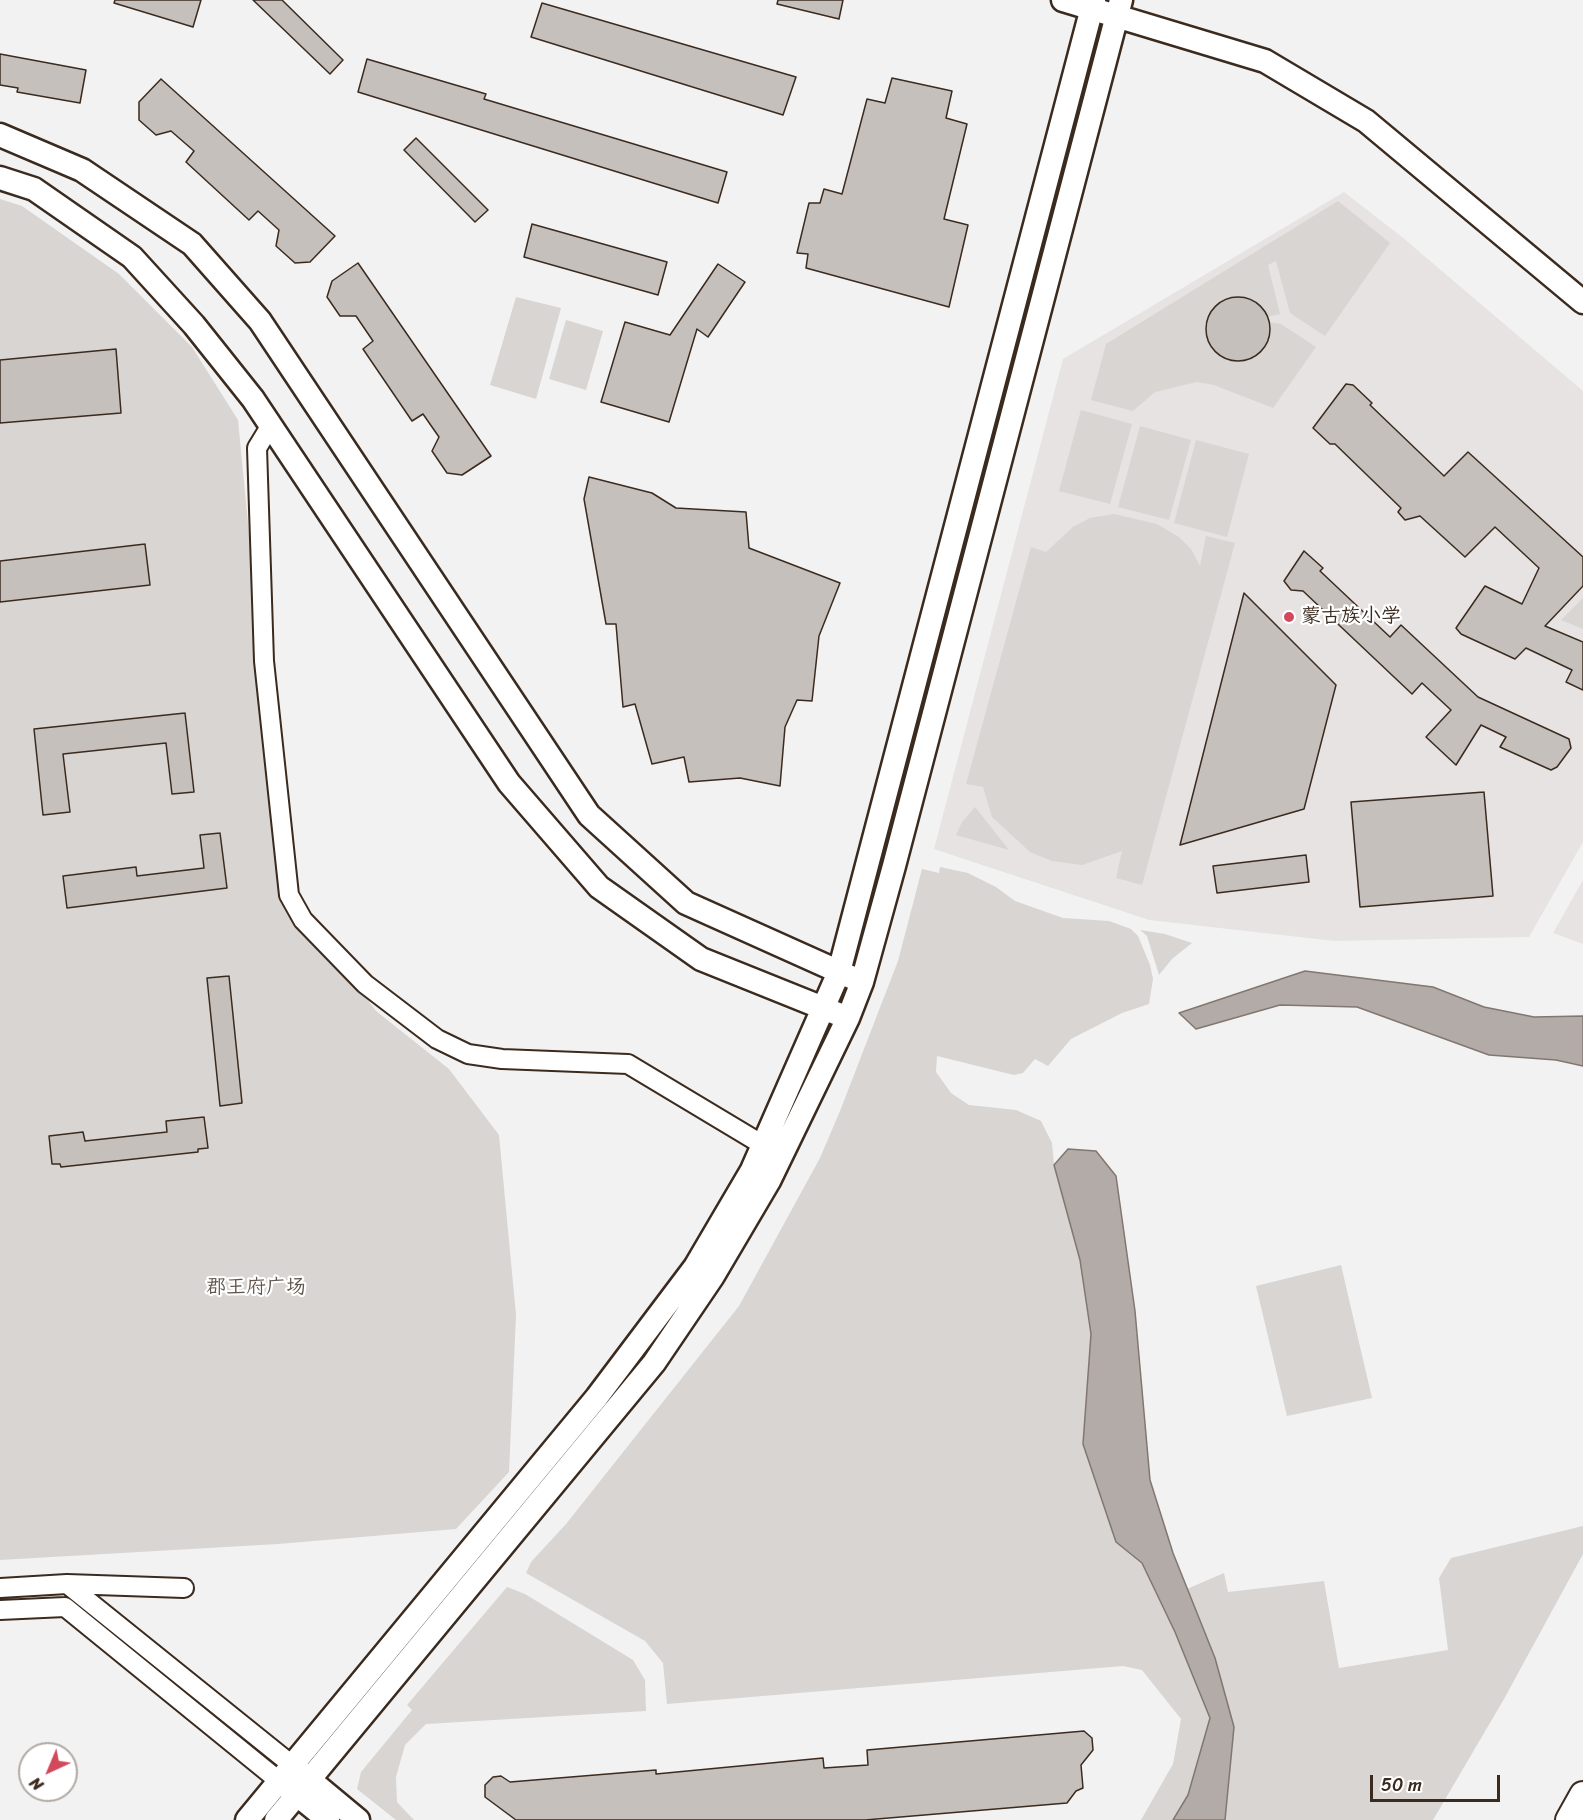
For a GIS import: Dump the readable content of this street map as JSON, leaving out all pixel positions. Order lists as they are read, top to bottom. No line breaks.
{"parks":["郡王府广场"],"places":["蒙古族小学"],"scale_bar":"50 m","north":"bottom left"}
